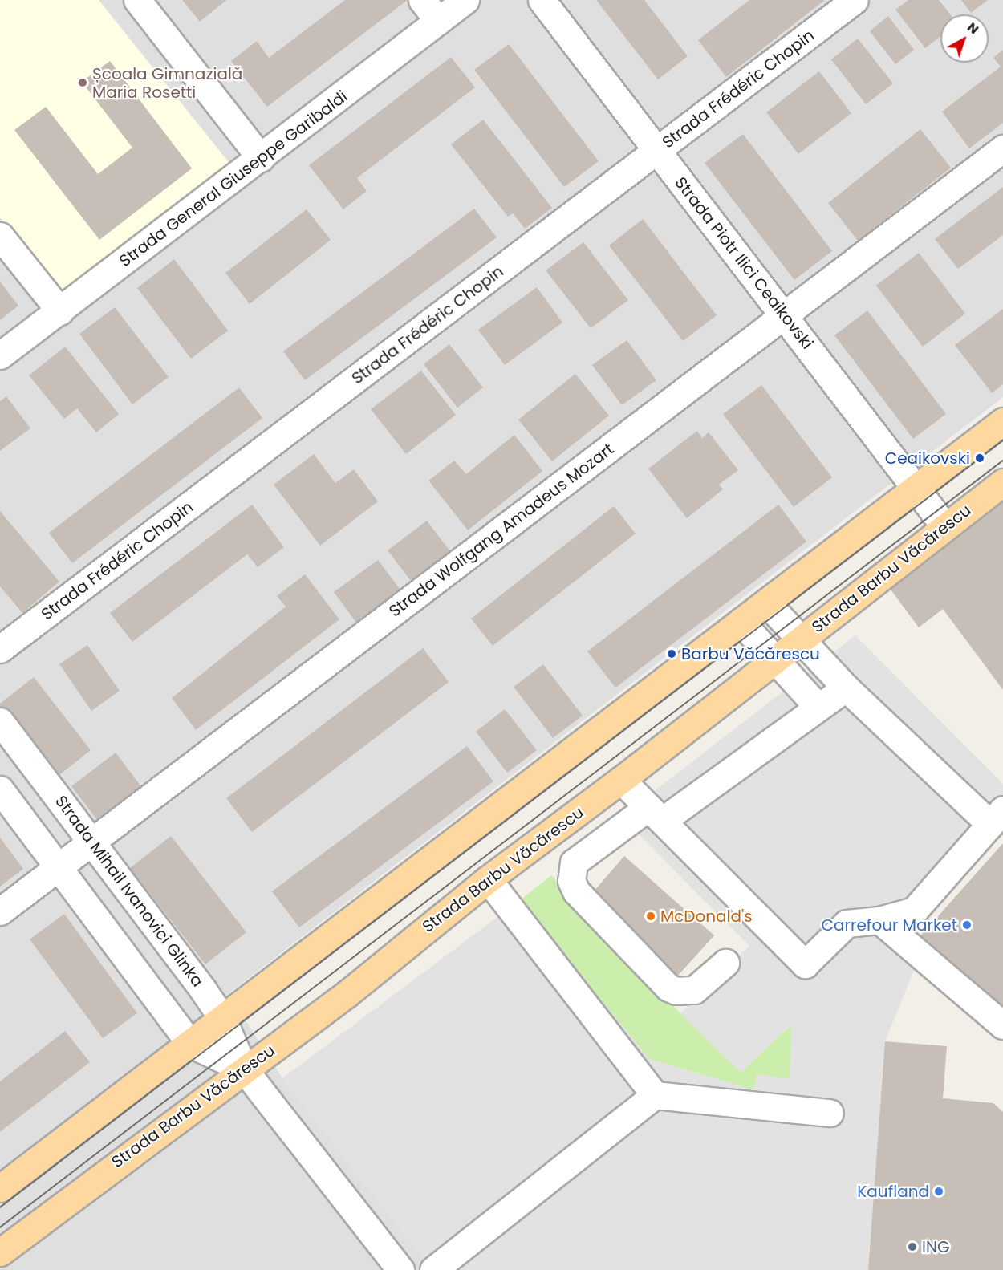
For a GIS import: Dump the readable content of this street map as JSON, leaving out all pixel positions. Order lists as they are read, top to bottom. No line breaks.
{"streets":{"main road":["Strada Barbu Văcărescu"],"street":["Strada Frédéric Chopin","Strada General Giuseppe Garibaldi","Strada Piotr Ilici Ceaikovski","Strada Wolfgang Amadeus Mozart","Strada Mihail Ivanovici Glinka"]},"crossings":[["Strada Frédéric Chopin","Strada Piotr Ilici Ceaikovski"],["Strada Piotr Ilici Ceaikovski","Strada Wolfgang Amadeus Mozart"],["Strada Piotr Ilici Ceaikovski","Strada Barbu Văcărescu"],["Strada Wolfgang Amadeus Mozart","Strada Mihail Ivanovici Glinka"],["Strada Barbu Văcărescu","Strada Mihail Ivanovici Glinka"]],"places":["Școala Gimnazială Maria Rosetti","Ceaikovski","Barbu Văcărescu","McDonald's","Carrefour Market","Kaufland","ING"],"north":"top right"}
